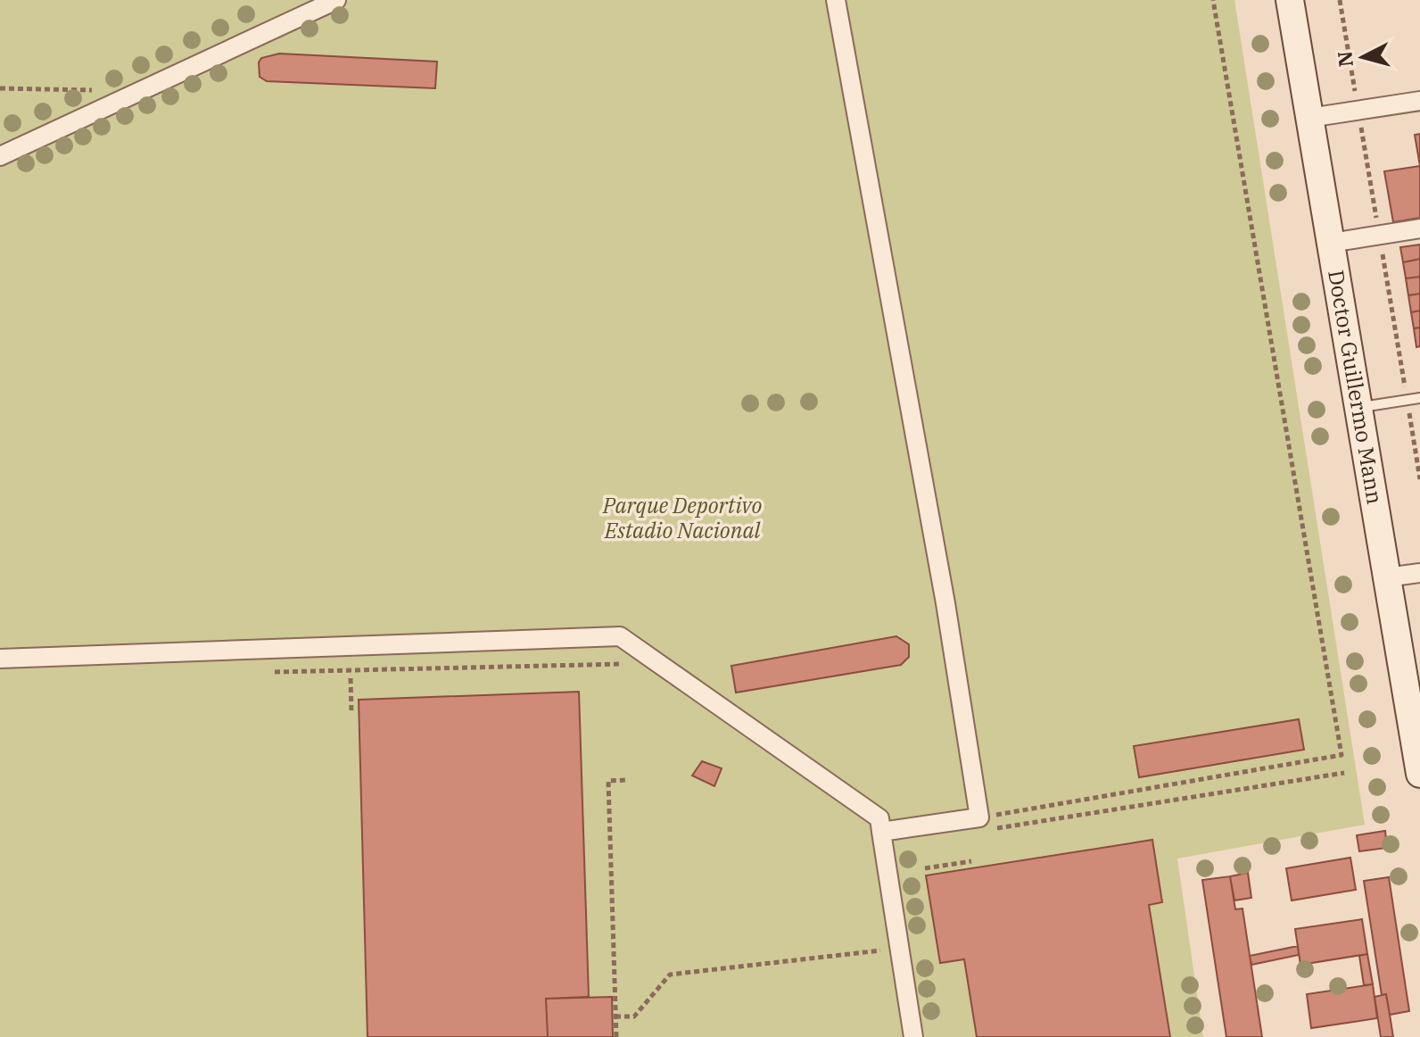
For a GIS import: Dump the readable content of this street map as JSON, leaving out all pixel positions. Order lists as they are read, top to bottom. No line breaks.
{"streets":{"main road":["Doctor Guillermo Mann"]},"parks":["Parque Deportivo Estadio Nacional"],"north":"left"}
